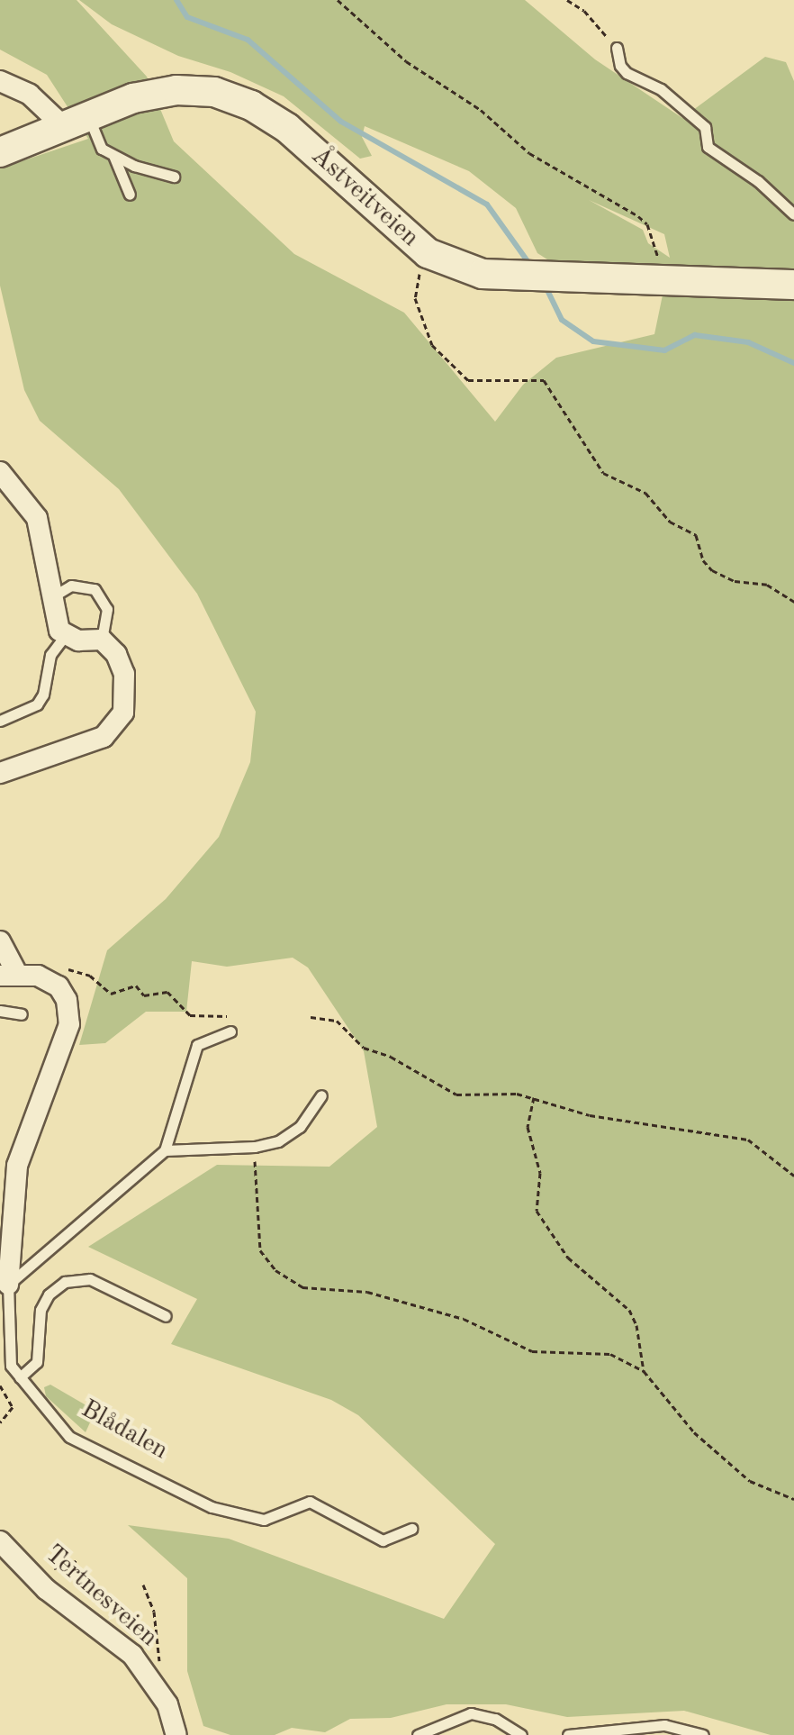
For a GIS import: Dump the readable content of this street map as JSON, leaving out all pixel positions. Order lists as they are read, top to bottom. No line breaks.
{"streets":{"street":["Åstveitveien","Blådalen","Tertnesveien"]}}
